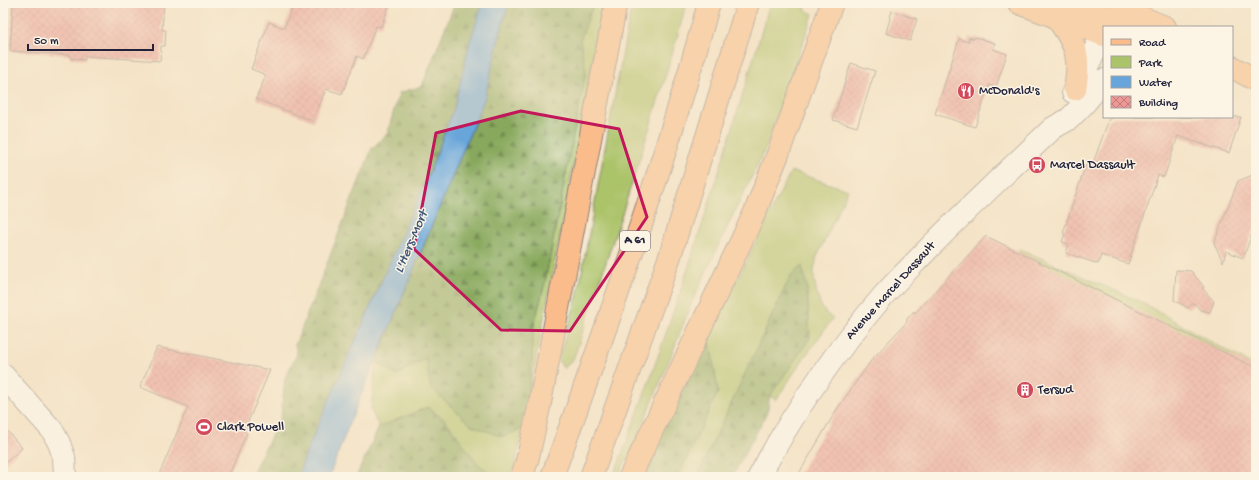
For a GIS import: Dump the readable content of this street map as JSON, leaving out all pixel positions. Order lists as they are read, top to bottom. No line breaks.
{"streets":{"main road":["A 61"],"street":["Avenue Marcel Dassault"]},"water":["L'Hers-Mort"],"places":{"restaurant":["McDonald's"],"bus stop":["Marcel Dassault"],"building":["Tersud"],"sports":["Clark Powell"]},"legend":["Road","Park","Water","Building"],"scale_bar":"50 m"}
